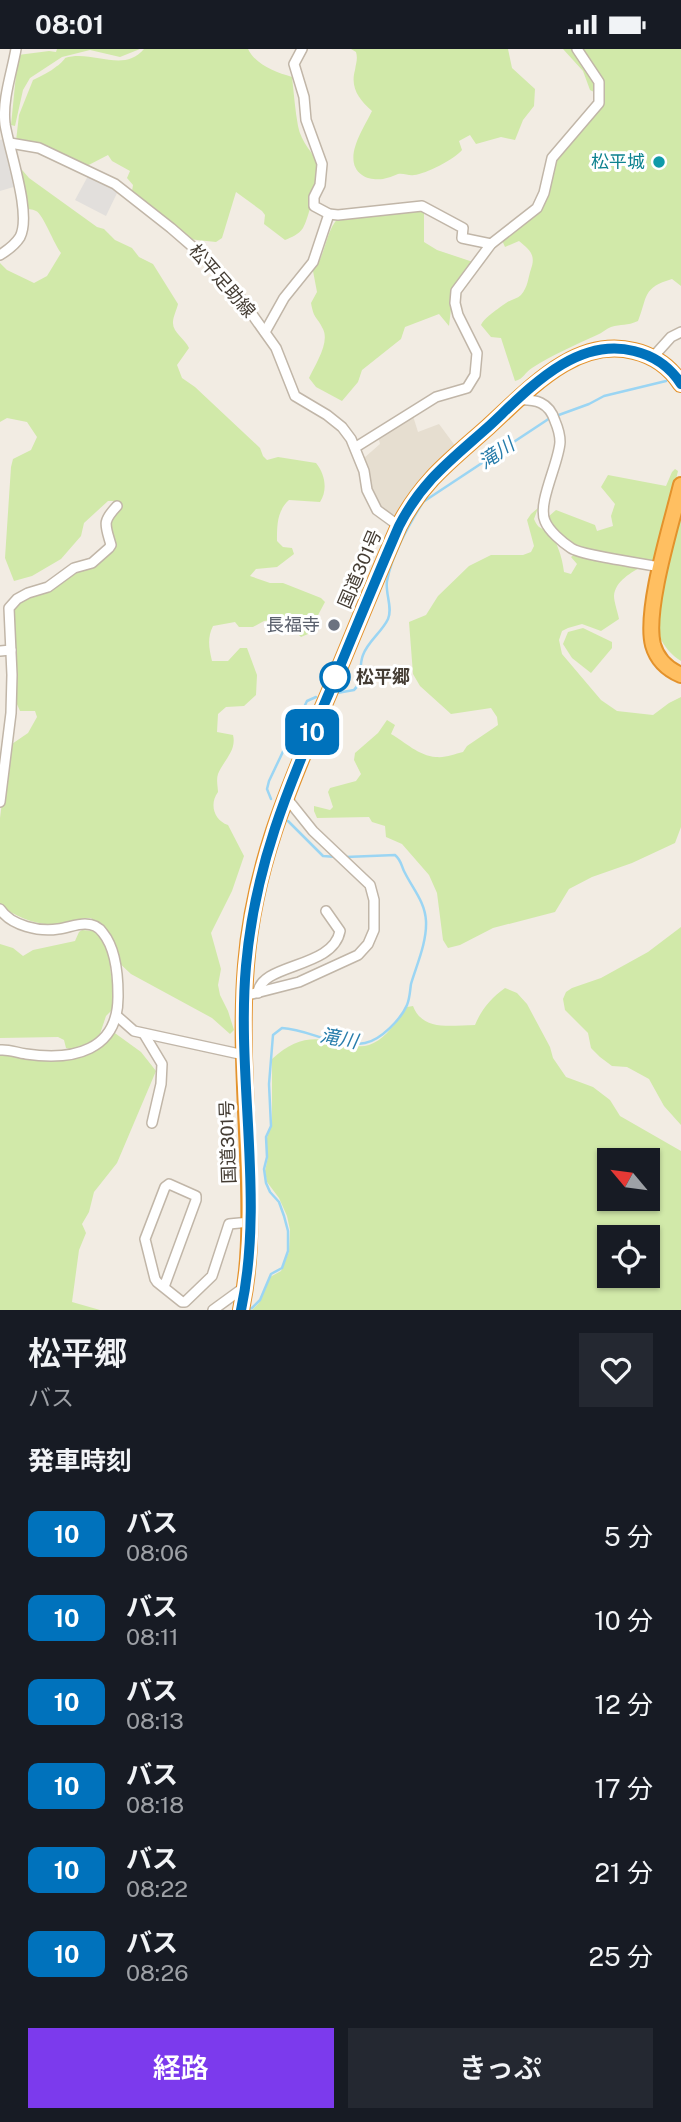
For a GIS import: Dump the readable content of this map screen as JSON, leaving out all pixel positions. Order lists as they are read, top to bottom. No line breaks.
{"streets":{"highway":["国道301号"],"street":["松平足助線"]},"crossings":[["松平足助線","国道301号"]],"water":["滝川"],"places":["松平城","長福寺","松平郷"],"lines":["bus line 10"],"north":"top left","page":{"status":"08:01","on_map":"10","heading":[["松平郷","バス"],"発車時刻"],"list":[{"mark":"10","name":"バス","note":"08:06","value":"5 分"},{"mark":"10","name":"バス","note":"08:11","value":"10 分"},{"mark":"10","name":"バス","note":"08:13","value":"12 分"},{"mark":"10","name":"バス","note":"08:18","value":"17 分"},{"mark":"10","name":"バス","note":"08:22","value":"21 分"},{"mark":"10","name":"バス","note":"08:26","value":"25 分"}],"buttons":["経路","きっぷ"]}}
